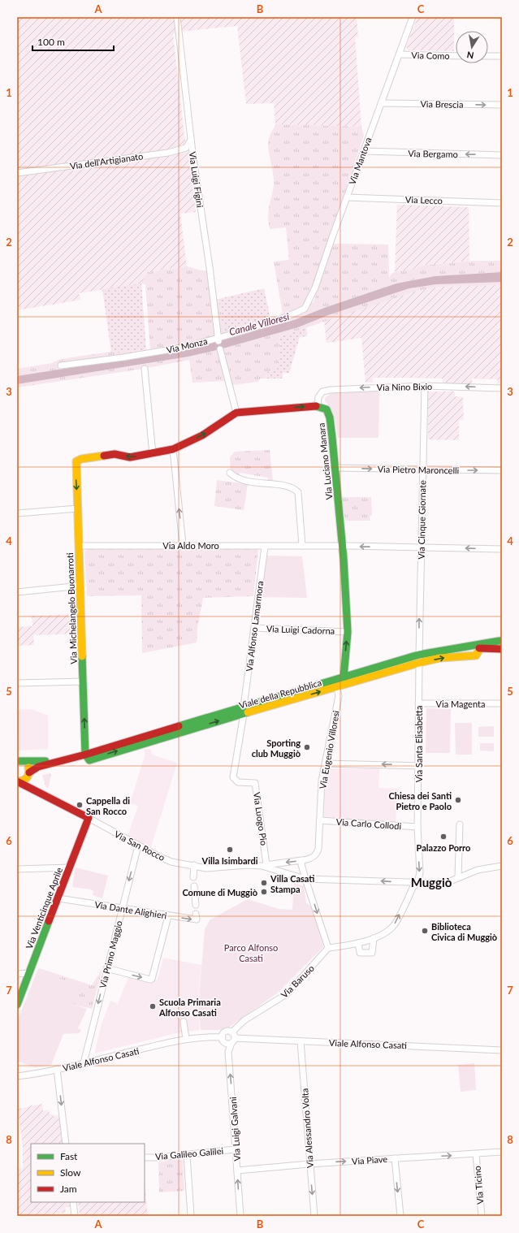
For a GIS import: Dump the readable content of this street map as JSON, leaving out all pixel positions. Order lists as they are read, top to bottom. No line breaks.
{"streets":{"street":["Via Como","Via Brescia","Via Bergamo","Via dell'Artigianato","Via Mantova","Via Luigi Figini","Via Lecco","Via Monza","Via Nino Bixio","Via Luciano Manara","Via Pietro Maroncelli","Via Cinque Giornate","Via Aldo Moro","Via Michelangelo Buonarroti","Via Alfonso Lamarmora","Via Luigi Cadorna","Viale della Repubblica","Via Magenta","Via Santa Elisabetta","Via Eugenio Villoresi","Via Luogo Pio","Via Carlo Collodi","Via San Rocco","Via Venticinque Aprile","Via Dante Alighieri","Via Primo Maggio","Via Baruso","Viale Alfonso Casati","Via Alessandro Volta","Via Luigi Galvani","Via Galileo Galilei","Via Piave","Via Ticino"]},"crossings":[["Via Como","Via Mantova"],["Via Brescia","Via Mantova"],["Via Bergamo","Via Mantova"],["Via dell'Artigianato","Via Luigi Figini"],["Via Mantova","Via Lecco"],["Via Mantova","Via Monza"],["Via Luigi Figini","Via Monza"],["Via Nino Bixio","Via Luciano Manara"],["Via Nino Bixio","Via Cinque Giornate"],["Via Luciano Manara","Via Pietro Maroncelli"],["Via Luciano Manara","Via Aldo Moro"],["Via Luciano Manara","Via Luigi Cadorna"],["Via Luciano Manara","Viale della Repubblica"],["Via Pietro Maroncelli","Via Cinque Giornate"],["Via Cinque Giornate","Via Aldo Moro"],["Via Cinque Giornate","Viale della Repubblica"],["Via Aldo Moro","Via Michelangelo Buonarroti"],["Via Aldo Moro","Via Alfonso Lamarmora"],["Via Michelangelo Buonarroti","Viale della Repubblica"],["Via Alfonso Lamarmora","Via Luigi Cadorna"],["Via Alfonso Lamarmora","Viale della Repubblica"],["Via Alfonso Lamarmora","Via Luogo Pio"],["Viale della Repubblica","Via Santa Elisabetta"],["Viale della Repubblica","Via Eugenio Villoresi"],["Viale della Repubblica","Via Luogo Pio"],["Via Magenta","Via Santa Elisabetta"],["Via Santa Elisabetta","Via Carlo Collodi"],["Via Eugenio Villoresi","Via Carlo Collodi"],["Via Luogo Pio","Via San Rocco"],["Via San Rocco","Via Venticinque Aprile"],["Via San Rocco","Via Primo Maggio"],["Via Venticinque Aprile","Via Dante Alighieri"],["Via Dante Alighieri","Via Primo Maggio"],["Via Primo Maggio","Viale Alfonso Casati"],["Via Baruso","Viale Alfonso Casati"],["Via Baruso","Via Luigi Galvani"],["Viale Alfonso Casati","Via Alessandro Volta"],["Viale Alfonso Casati","Via Luigi Galvani"],["Via Alessandro Volta","Via Piave"],["Via Luigi Galvani","Via Galileo Galilei"],["Via Luigi Galvani","Via Piave"],["Via Piave","Via Ticino"]],"one_way":["Via Brescia","Via Bergamo","Via Nino Bixio","Via Pietro Maroncelli","Via Cinque Giornate","Via Aldo Moro","Via Primo Maggio","Via Piave"],"districts":["Muggiò"],"water":["Canale Villoresi"],"parks":["Parco Alfonso Casati"],"places":["Sporting club Muggiò","Chiesa dei Santi Pietro e Paolo","Cappella di San Rocco","Palazzo Porro","Villa Isimbardi","Villa Casati Stampa","Comune di Muggiò","Biblioteca Civica di Muggiò","Scuola Primaria Alfonso Casati"],"legend":["Fast","Slow","Jam"],"scale_bar":"100 m","north":"bottom","grid":{"columns":["A","B","C"],"rows":["1","2","3","4","5","6","7","8"]}}
